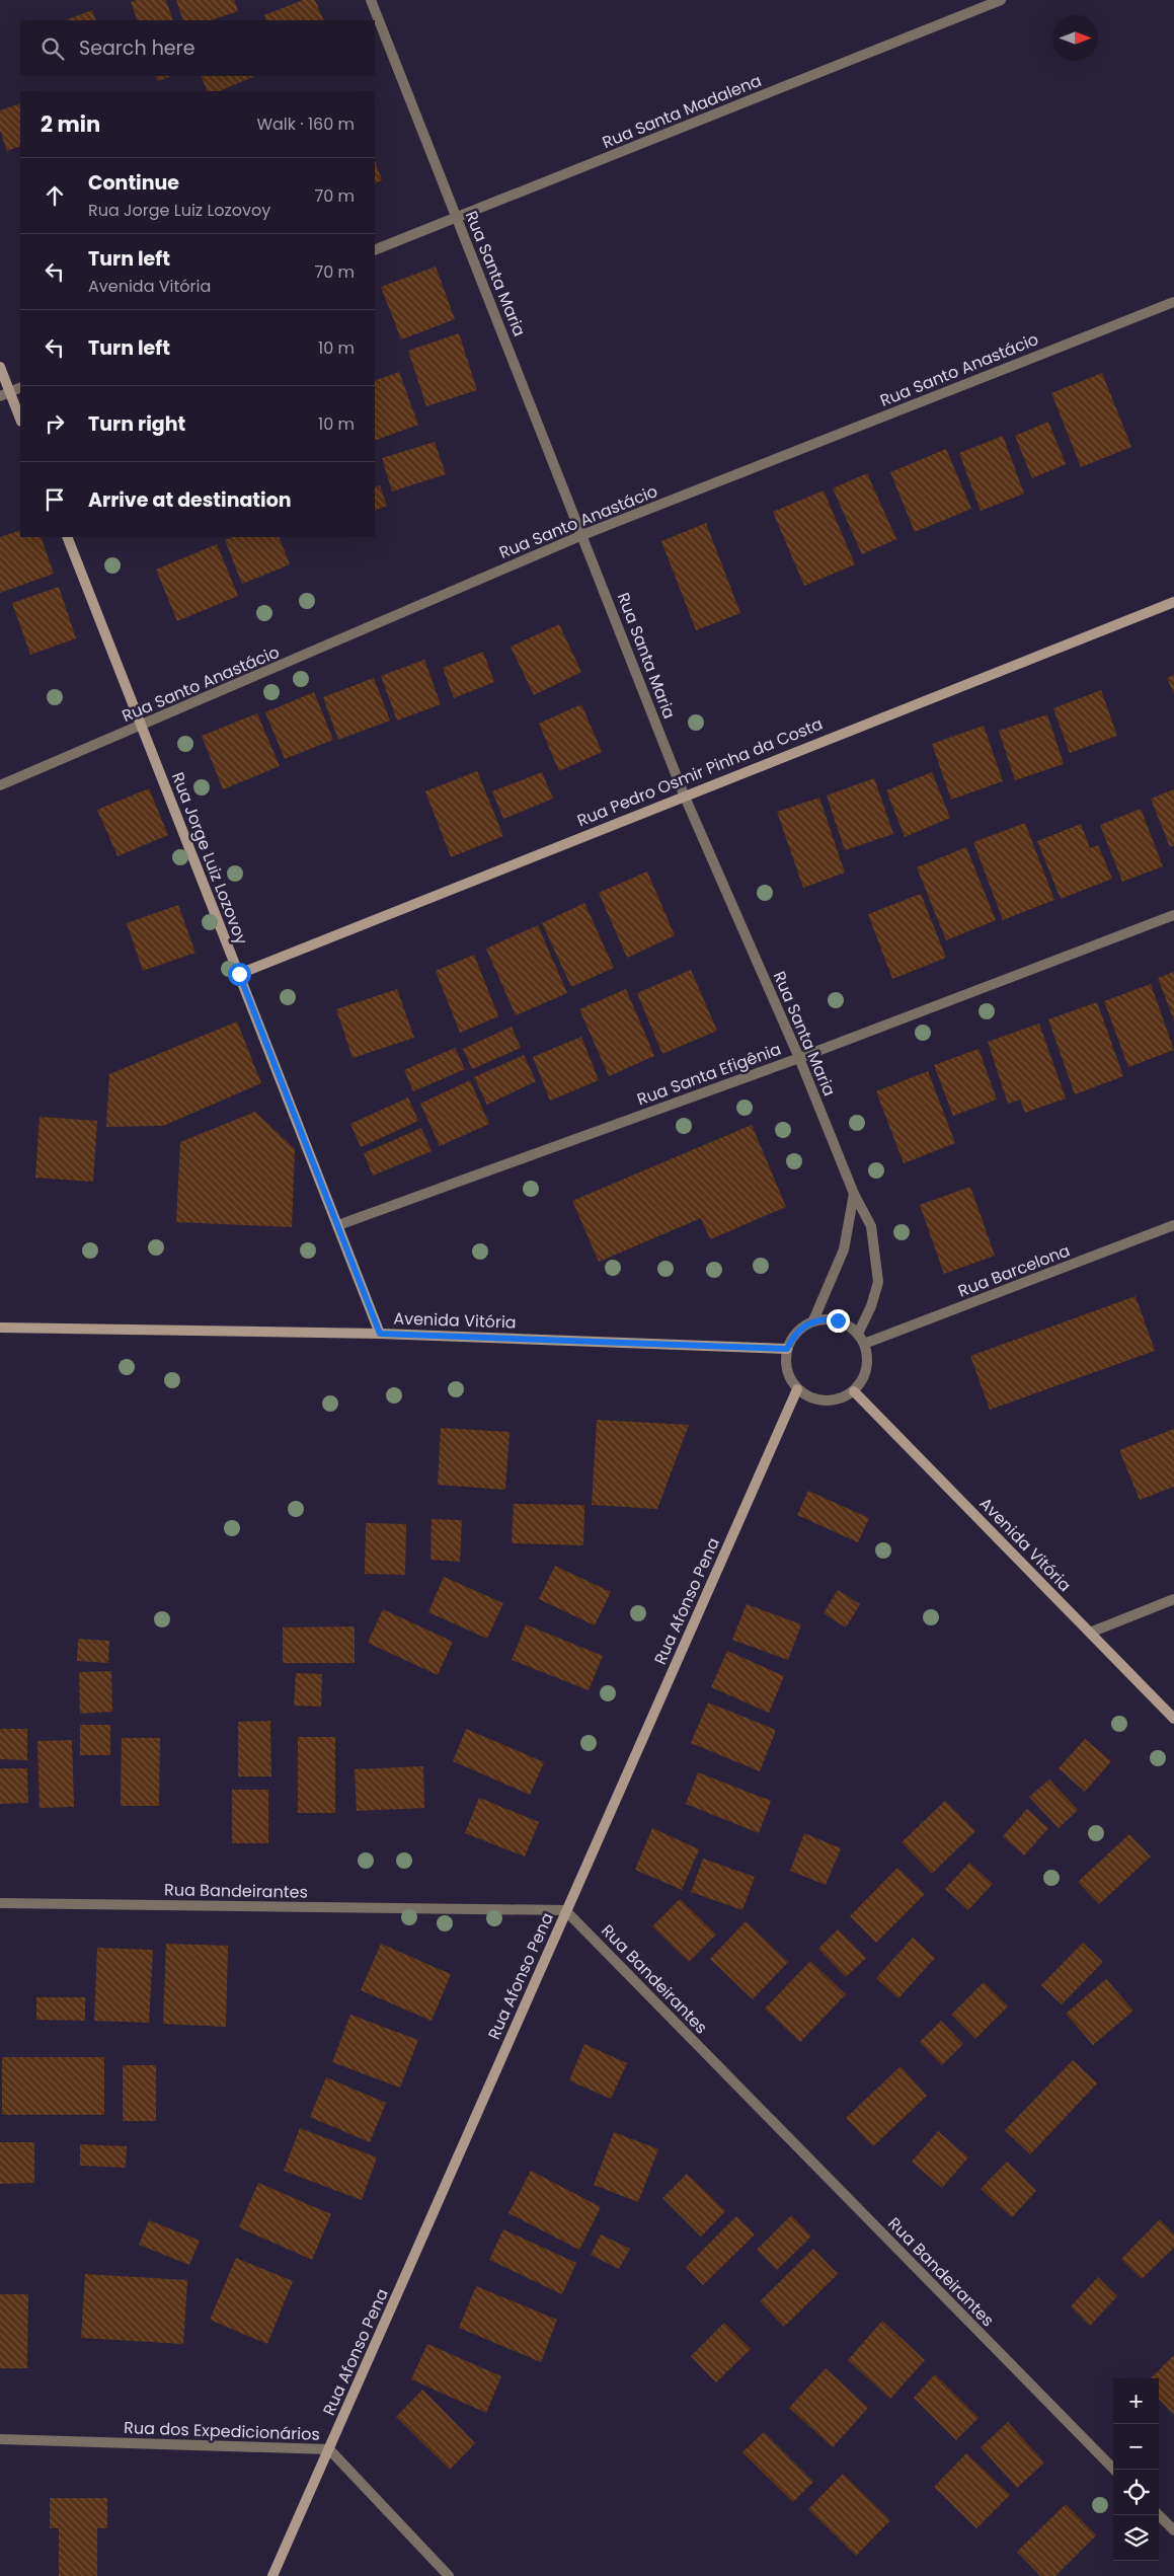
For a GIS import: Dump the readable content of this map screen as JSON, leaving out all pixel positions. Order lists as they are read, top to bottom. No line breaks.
{"streets":{"street":["Rua Santa Madalena","Rua Santa Maria","Rua Santo Anastácio","Rua Pedro Osmir Pinha da Costa","Rua Jorge Luiz Lozovoy","Rua Santa Efigênia","Rua Barcelona","Avenida Vitória","Rua Afonso Pena","Rua Bandeirantes","Rua dos Expedicionários"]},"crossings":[["Rua Santa Madalena","Rua Santa Maria"],["Rua Santa Maria","Rua Santo Anastácio"],["Rua Santa Maria","Rua Pedro Osmir Pinha da Costa"],["Rua Santa Maria","Rua Santa Efigênia"],["Rua Santa Maria","Rua Barcelona"],["Rua Santa Maria","Avenida Vitória"],["Rua Santa Maria","Rua Afonso Pena"],["Rua Santo Anastácio","Rua Jorge Luiz Lozovoy"],["Rua Pedro Osmir Pinha da Costa","Rua Jorge Luiz Lozovoy"],["Rua Jorge Luiz Lozovoy","Rua Santa Efigênia"],["Rua Jorge Luiz Lozovoy","Avenida Vitória"],["Rua Barcelona","Avenida Vitória"],["Rua Barcelona","Rua Afonso Pena"],["Avenida Vitória","Rua Afonso Pena"],["Rua Afonso Pena","Rua Bandeirantes"],["Rua Afonso Pena","Rua dos Expedicionários"]],"north":"right","page":{"search":"Search here","heading":["2 min","Walk · 160 m"],"list":[["Continue","Rua Jorge Luiz Lozovoy","70 m"],["Turn left","Avenida Vitória","70 m"],["Turn left","10 m"],["Turn right","10 m"],"Arrive at destination"],"map_buttons":["+","−"]}}
